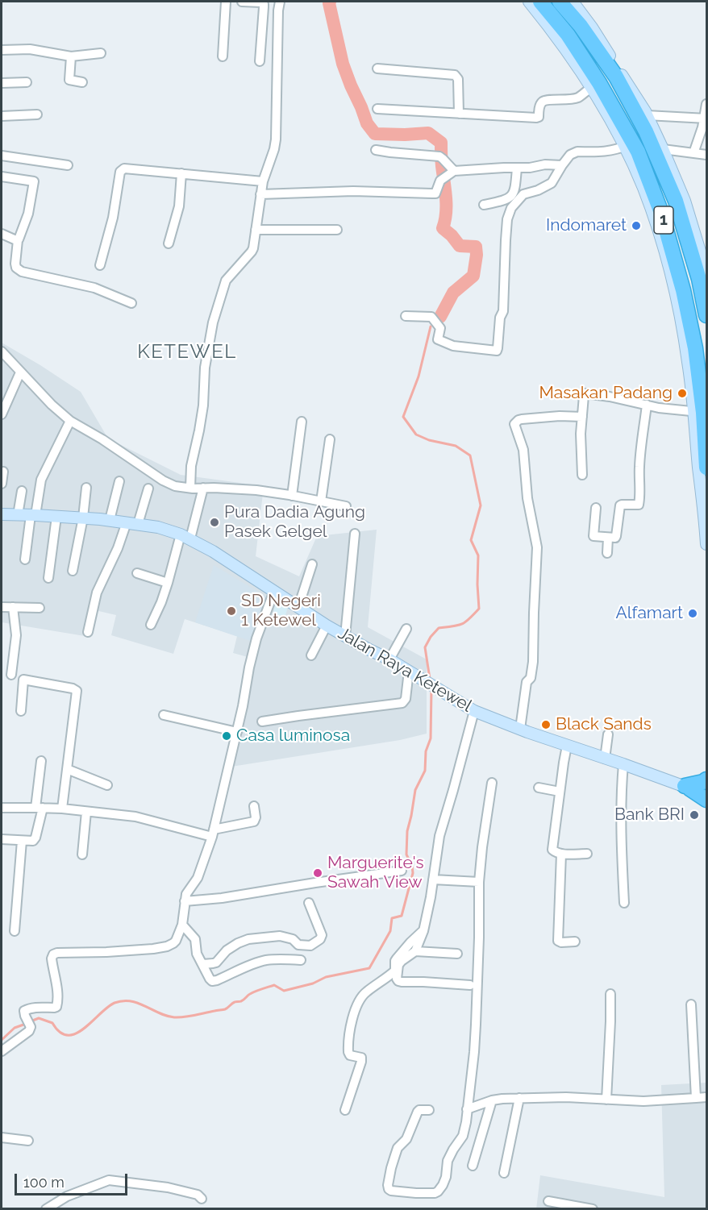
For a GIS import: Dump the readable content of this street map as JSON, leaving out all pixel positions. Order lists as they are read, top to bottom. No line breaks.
{"streets":{"highway":["1"],"main road":["Jalan Raya Ketewel"]},"districts":["KETEWEL"],"places":["Indomaret","Masakan Padang","Pura Dadia Agung Pasek Gelgel","SD Negeri 1 Ketewel","Alfamart","Black Sands","Casa luminosa","Bank BRI","Marguerite's Sawah View"],"scale_bar":"100 m"}
